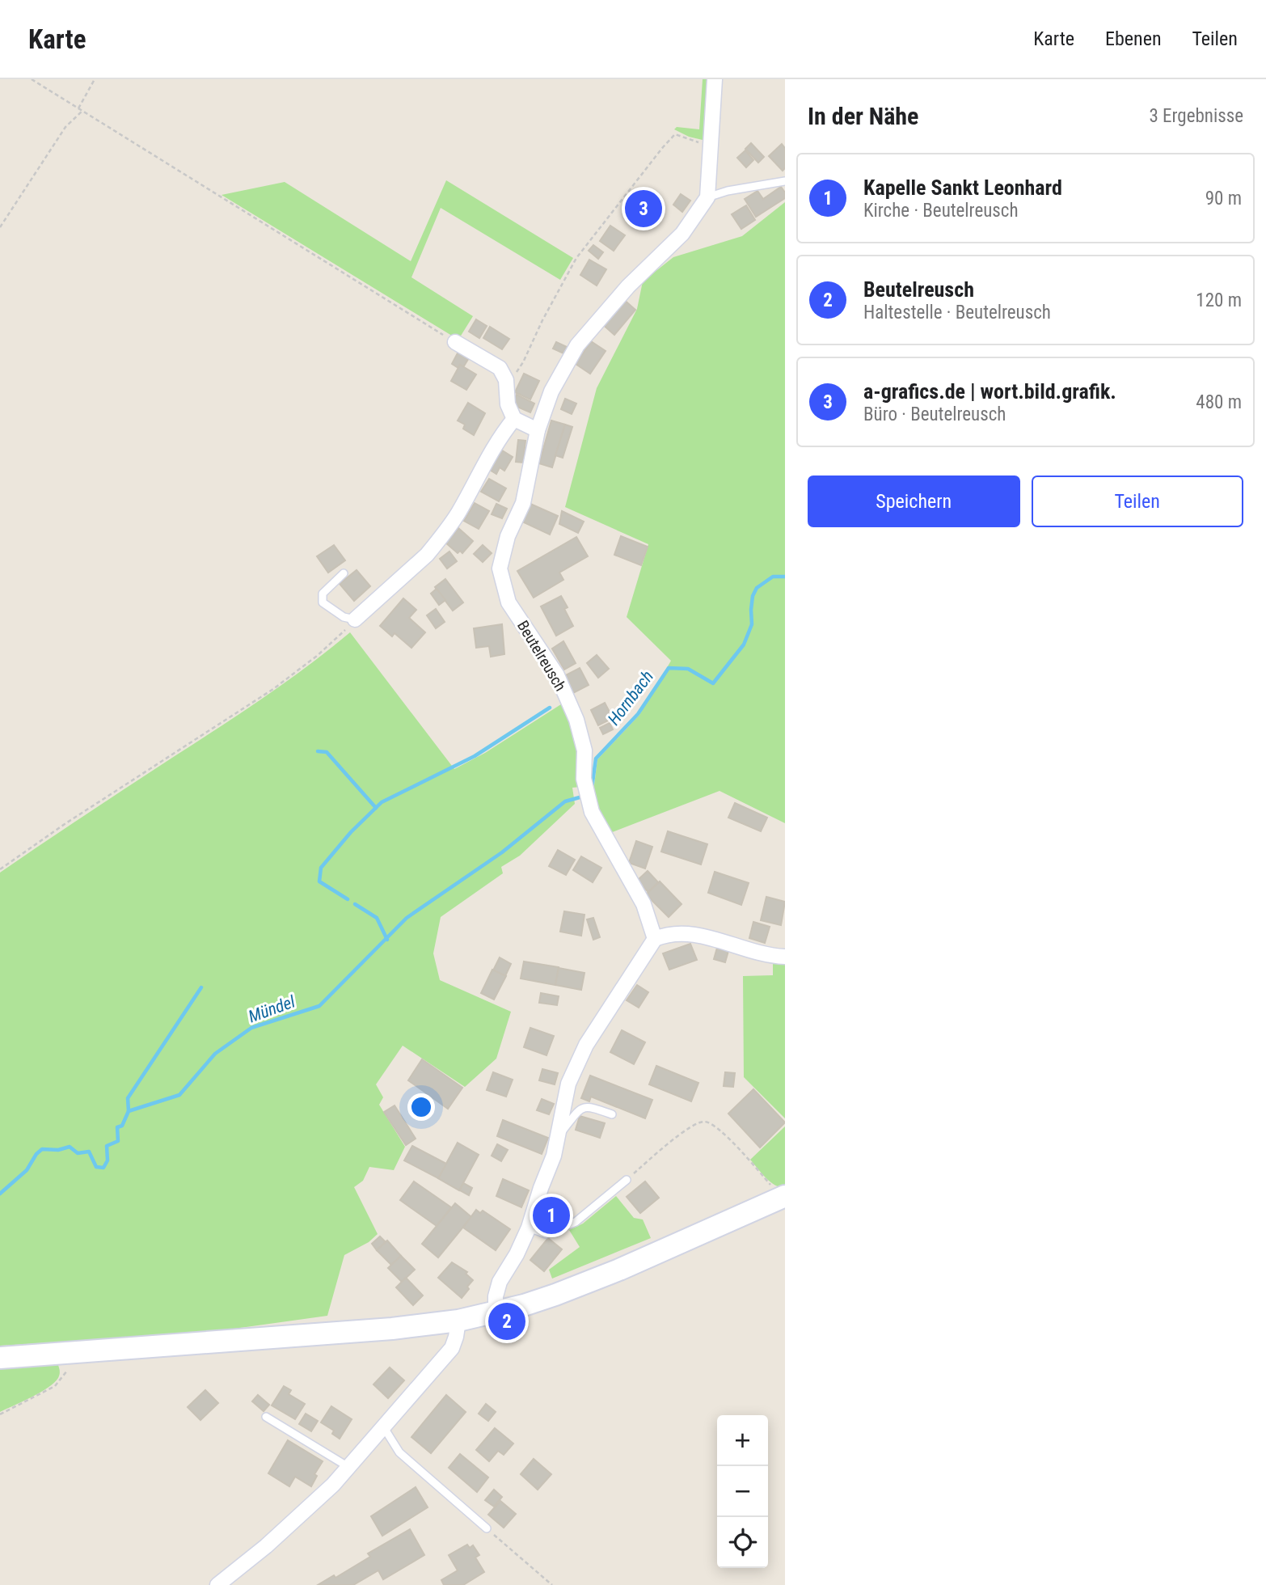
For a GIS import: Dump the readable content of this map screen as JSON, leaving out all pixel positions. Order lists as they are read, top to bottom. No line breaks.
{"streets":{"street":["Beutelreusch"]},"water":["Hornbach","Mündel"],"page":{"header":"Karte","nav":["Karte","Ebenen","Teilen"],"heading":["In der Nähe","3 Ergebnisse"],"list":[{"mark":"1","name":"Kapelle Sankt Leonhard","note":"Kirche · Beutelreusch","value":"90 m"},{"mark":"2","name":"Beutelreusch","note":"Haltestelle · Beutelreusch","value":"120 m"},{"mark":"3","name":"a-grafics.de | wort.bild.grafik.","note":"Büro · Beutelreusch","value":"480 m"}],"pins":["3","1","2"],"buttons":["Speichern","Teilen"],"map_buttons":["+","−"]}}
